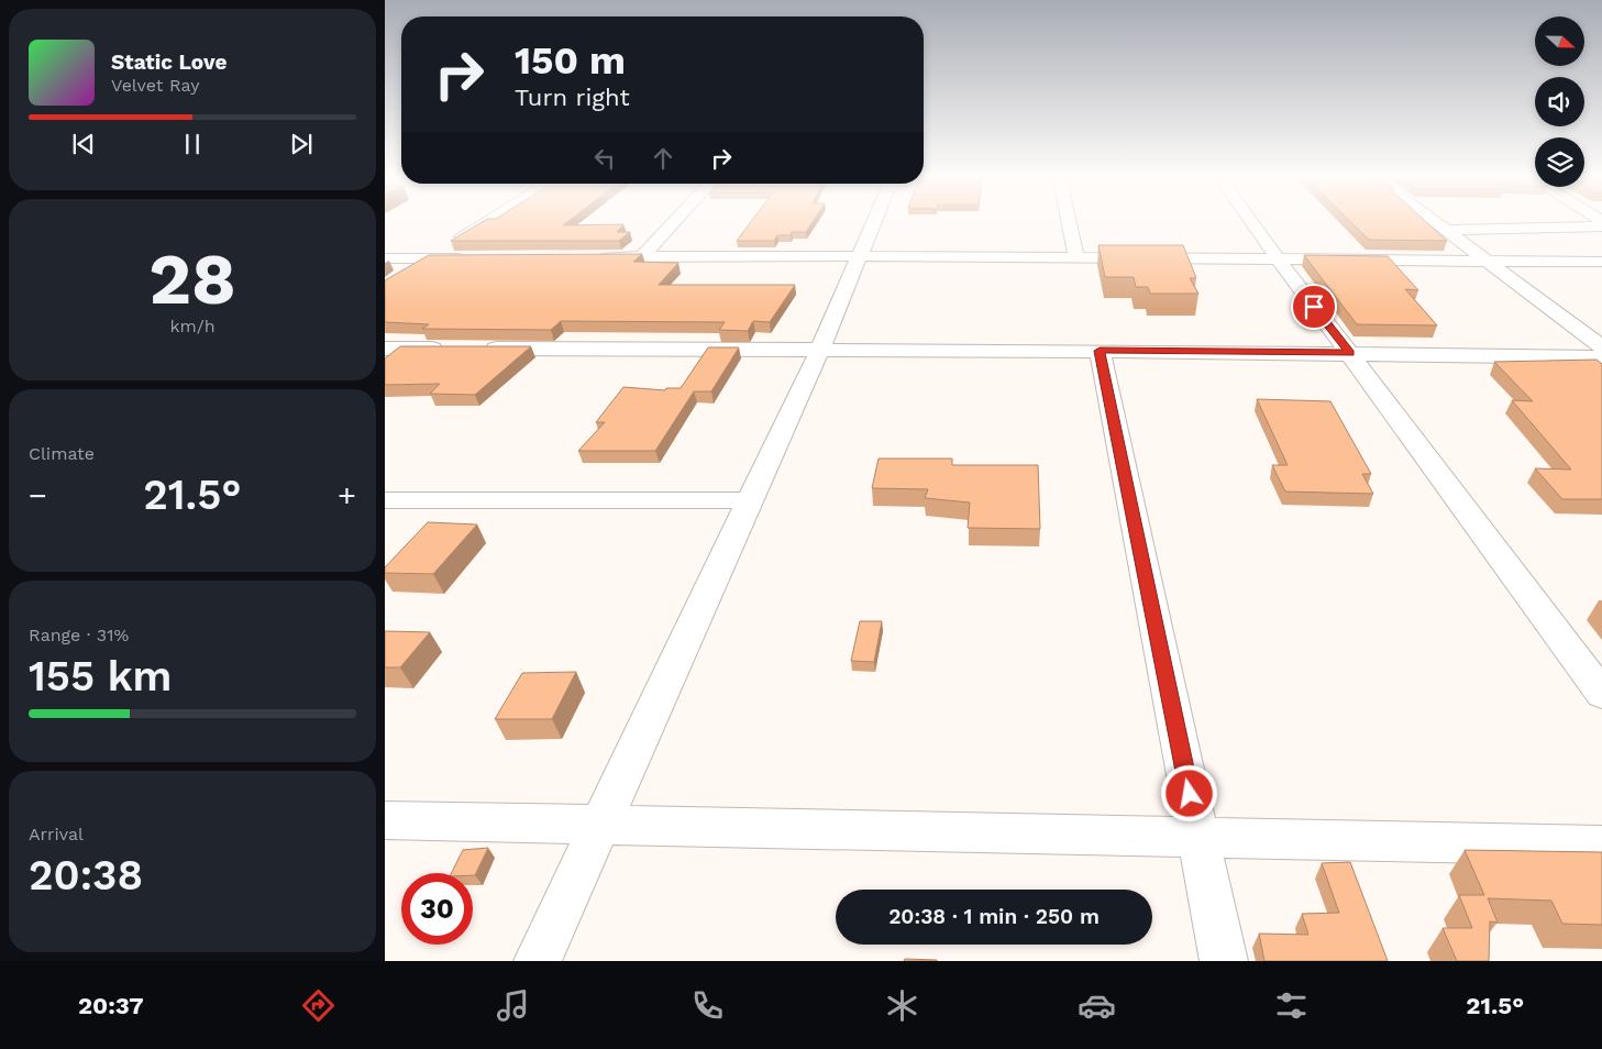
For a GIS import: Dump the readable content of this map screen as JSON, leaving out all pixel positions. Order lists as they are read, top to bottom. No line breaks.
{"north":"right","page":{"turn":["150 m","Turn right"],"song":["Static Love","Velvet Ray"],"tile":[["28","km/h"],"Climate",["Range · 31%","155 km"],["Arrival","20:38"]],"heat":["−","21.5°","+"],"limit":"30","trip":"20:38 · 1 min · 250 m","tabs":["20:37","21.5°"]}}
